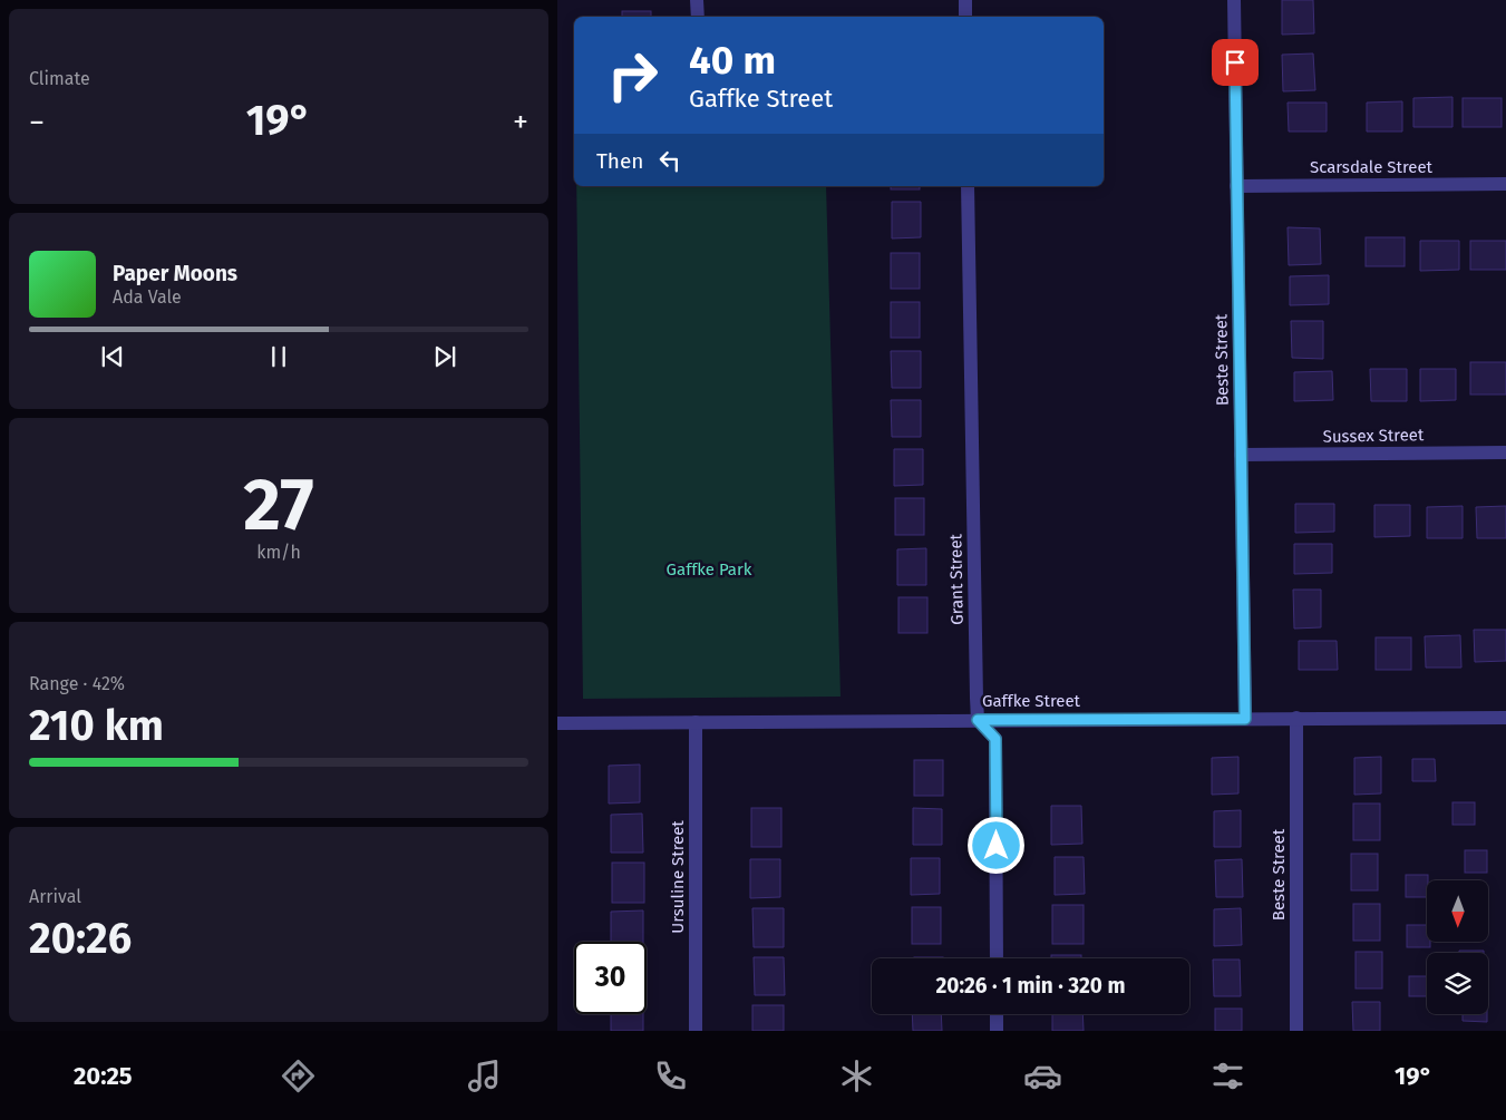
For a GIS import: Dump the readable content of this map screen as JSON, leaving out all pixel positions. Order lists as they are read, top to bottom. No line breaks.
{"streets":{"street":["Scarsdale Street","Beste Street","Sussex Street","Grant Street","Gaffke Street","Ursuline Street"]},"crossings":[["Scarsdale Street","Beste Street"],["Beste Street","Sussex Street"],["Beste Street","Gaffke Street"],["Grant Street","Gaffke Street"],["Gaffke Street","Ursuline Street"]],"parks":["Gaffke Park"],"north":"bottom","page":{"tile":["Climate",["27","km/h"],["Range · 42%","210 km"],["Arrival","20:26"]],"turn":["40 m","Gaffke Street"],"heat":["−","19°","+"],"then":"Then","song":["Paper Moons","Ada Vale"],"limit":"30","trip":"20:26 · 1 min · 320 m","tabs":["20:25","19°"]}}
